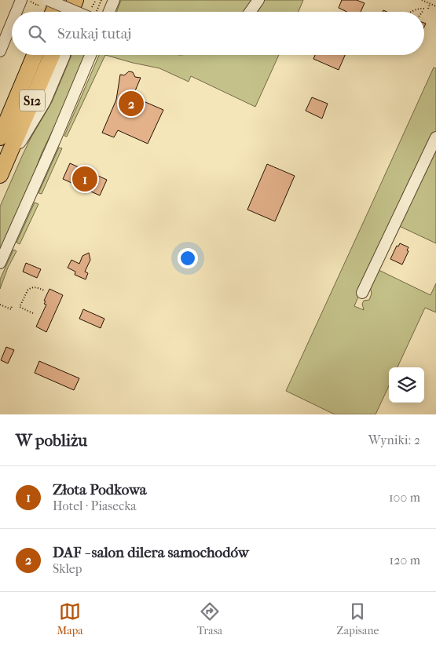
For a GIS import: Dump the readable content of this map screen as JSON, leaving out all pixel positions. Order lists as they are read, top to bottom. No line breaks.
{"streets":{"highway":["S12"]},"page":{"search":"Szukaj tutaj","pins":["2","1"],"heading":["W pobliżu","Wyniki: 2"],"list":[{"mark":"1","name":"Złota Podkowa","note":"Hotel · Piasecka","value":"100 m"},{"mark":"2","name":"DAF - salon dilera samochodów","note":"Sklep","value":"120 m"}],"nav":["Mapa","Trasa","Zapisane"]}}
